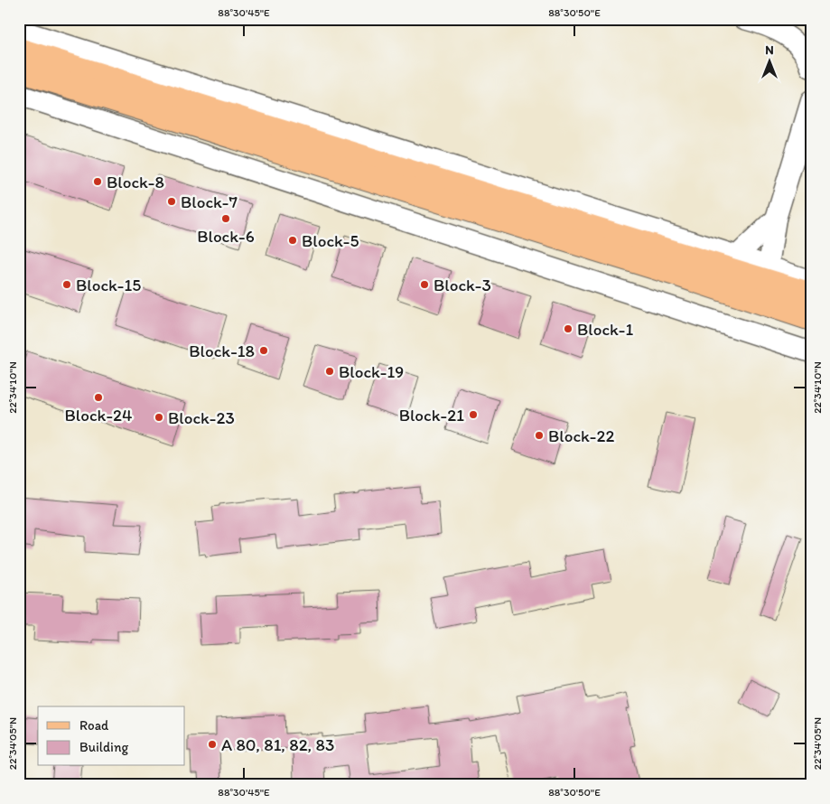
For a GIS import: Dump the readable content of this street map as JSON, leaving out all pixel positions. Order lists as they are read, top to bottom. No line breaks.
{"places":["Block-8","Block-7","Block-6","Block-5","Block-15","Block-3","Block-1","Block-18","Block-19","Block-24","Block-21","Block-23","Block-22","A 80, 81, 82, 83"],"legend":["Road","Building"],"north":"top","coordinates":["88°30'45\"E","88°30'50\"E","22°34'10\"N","22°34'05\"N"]}
